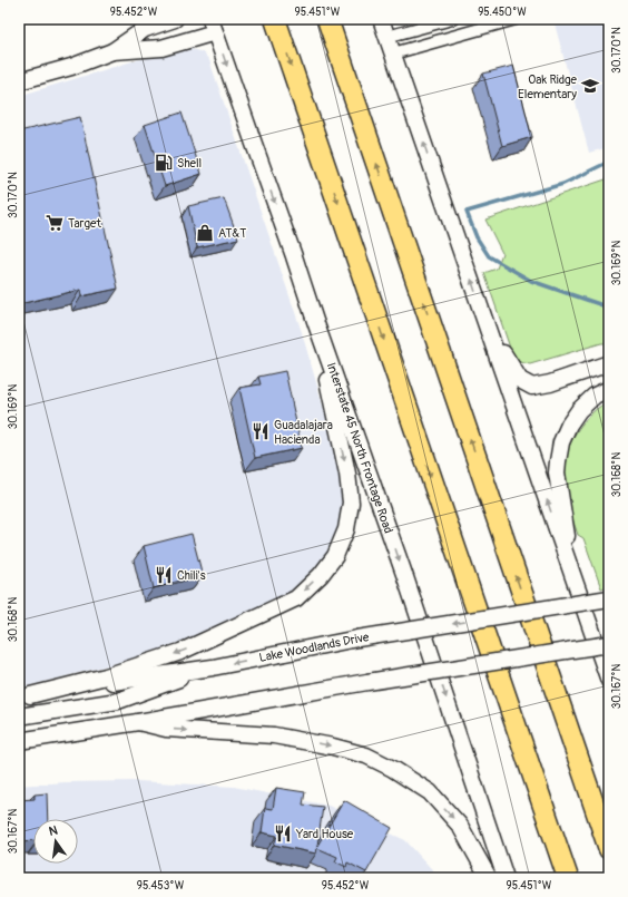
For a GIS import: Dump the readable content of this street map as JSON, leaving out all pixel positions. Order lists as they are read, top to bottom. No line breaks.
{"streets":{"main road":["Interstate 45 North Frontage Road","Lake Woodlands Drive"]},"one_way":["Interstate 45 North Frontage Road"],"places":{"school or university":["Oak Ridge Elementary"],"fuel station":["Shell"],"supermarket":["Target"],"shop":["AT&T"],"restaurant":["Guadalajara Hacienda","Chili's","Yard House"]},"north":"top","coordinates":["95.452°W","95.451°W","95.450°W","30.170°N","30.169°N","30.168°N","30.167°N","95.453°W"]}
